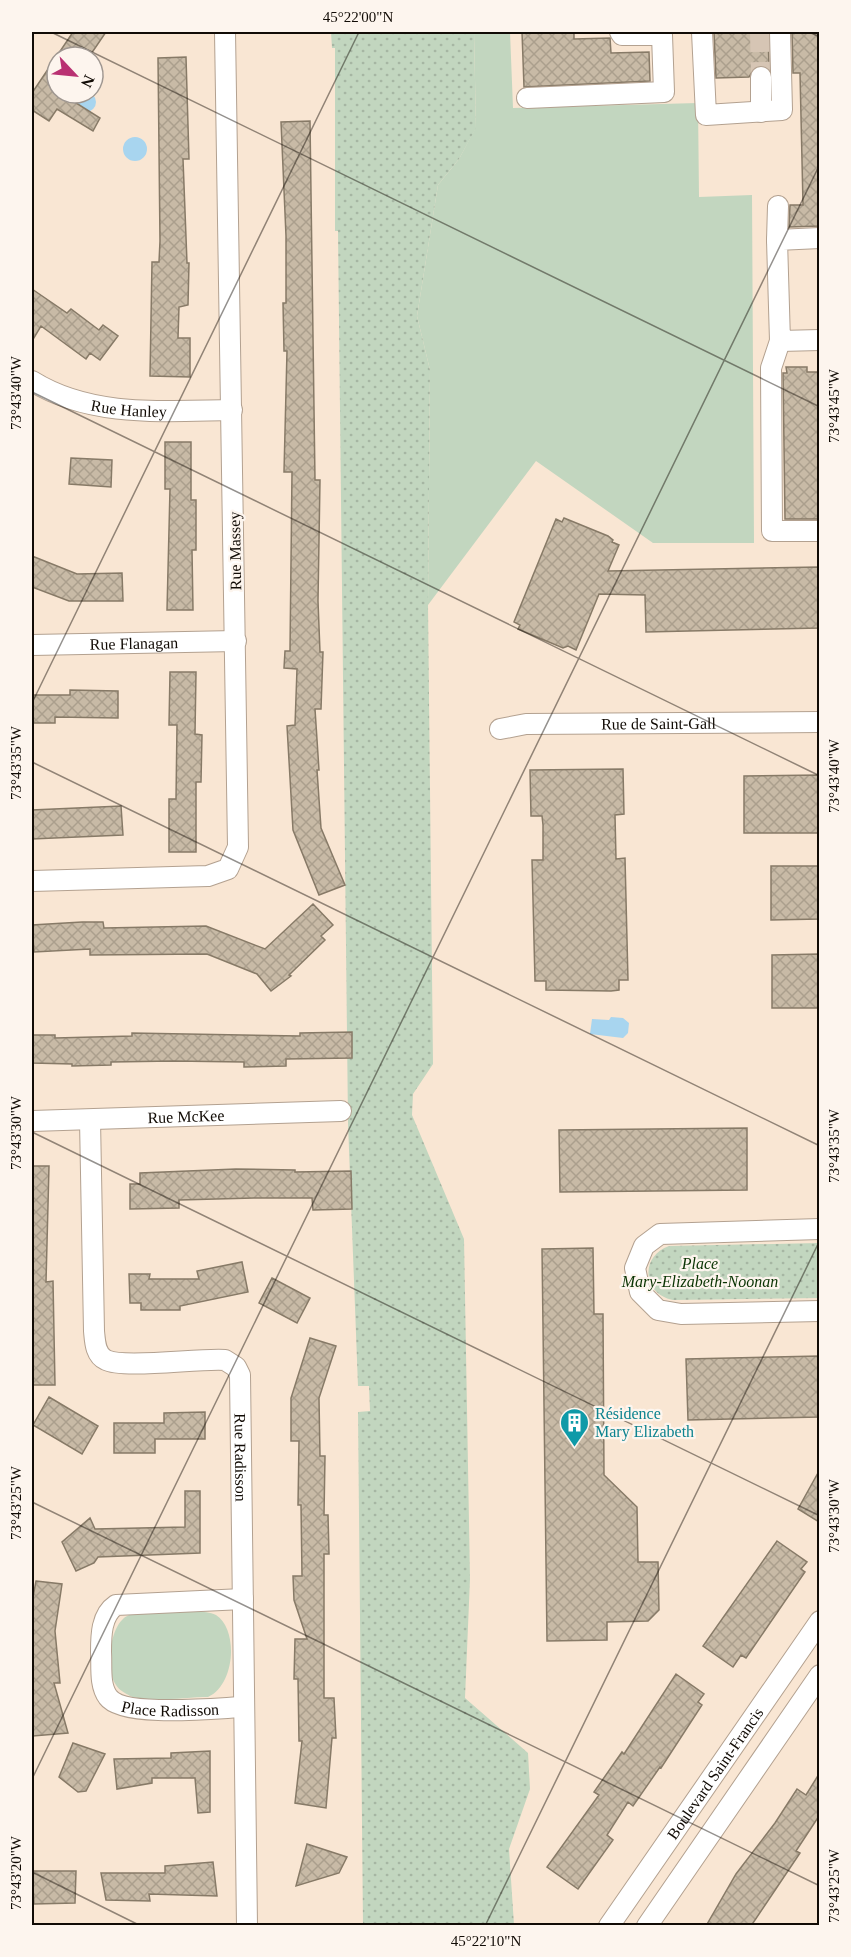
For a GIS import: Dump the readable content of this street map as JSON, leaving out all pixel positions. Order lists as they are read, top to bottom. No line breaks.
{"streets":{"street":["Rue Hanley","Rue Massey","Rue Flanagan","Rue de Saint-Gall","Rue McKee","Rue Radisson","Place Radisson","Boulevard Saint-Francis"]},"crossings":[["Rue Hanley","Rue Massey"],["Rue Massey","Rue Flanagan"],["Rue McKee","Rue Radisson"],["Rue Radisson","Place Radisson"]],"parks":["Place Mary-Elizabeth-Noonan"],"places":{"building":["Résidence Mary Elizabeth"]},"north":"bottom right","coordinates":["45°22'00\"N","73°43'40\"W","73°43'45\"W","73°43'35\"W","73°43'30\"W","73°43'25\"W","73°43'20\"W","45°22'10\"N"]}
